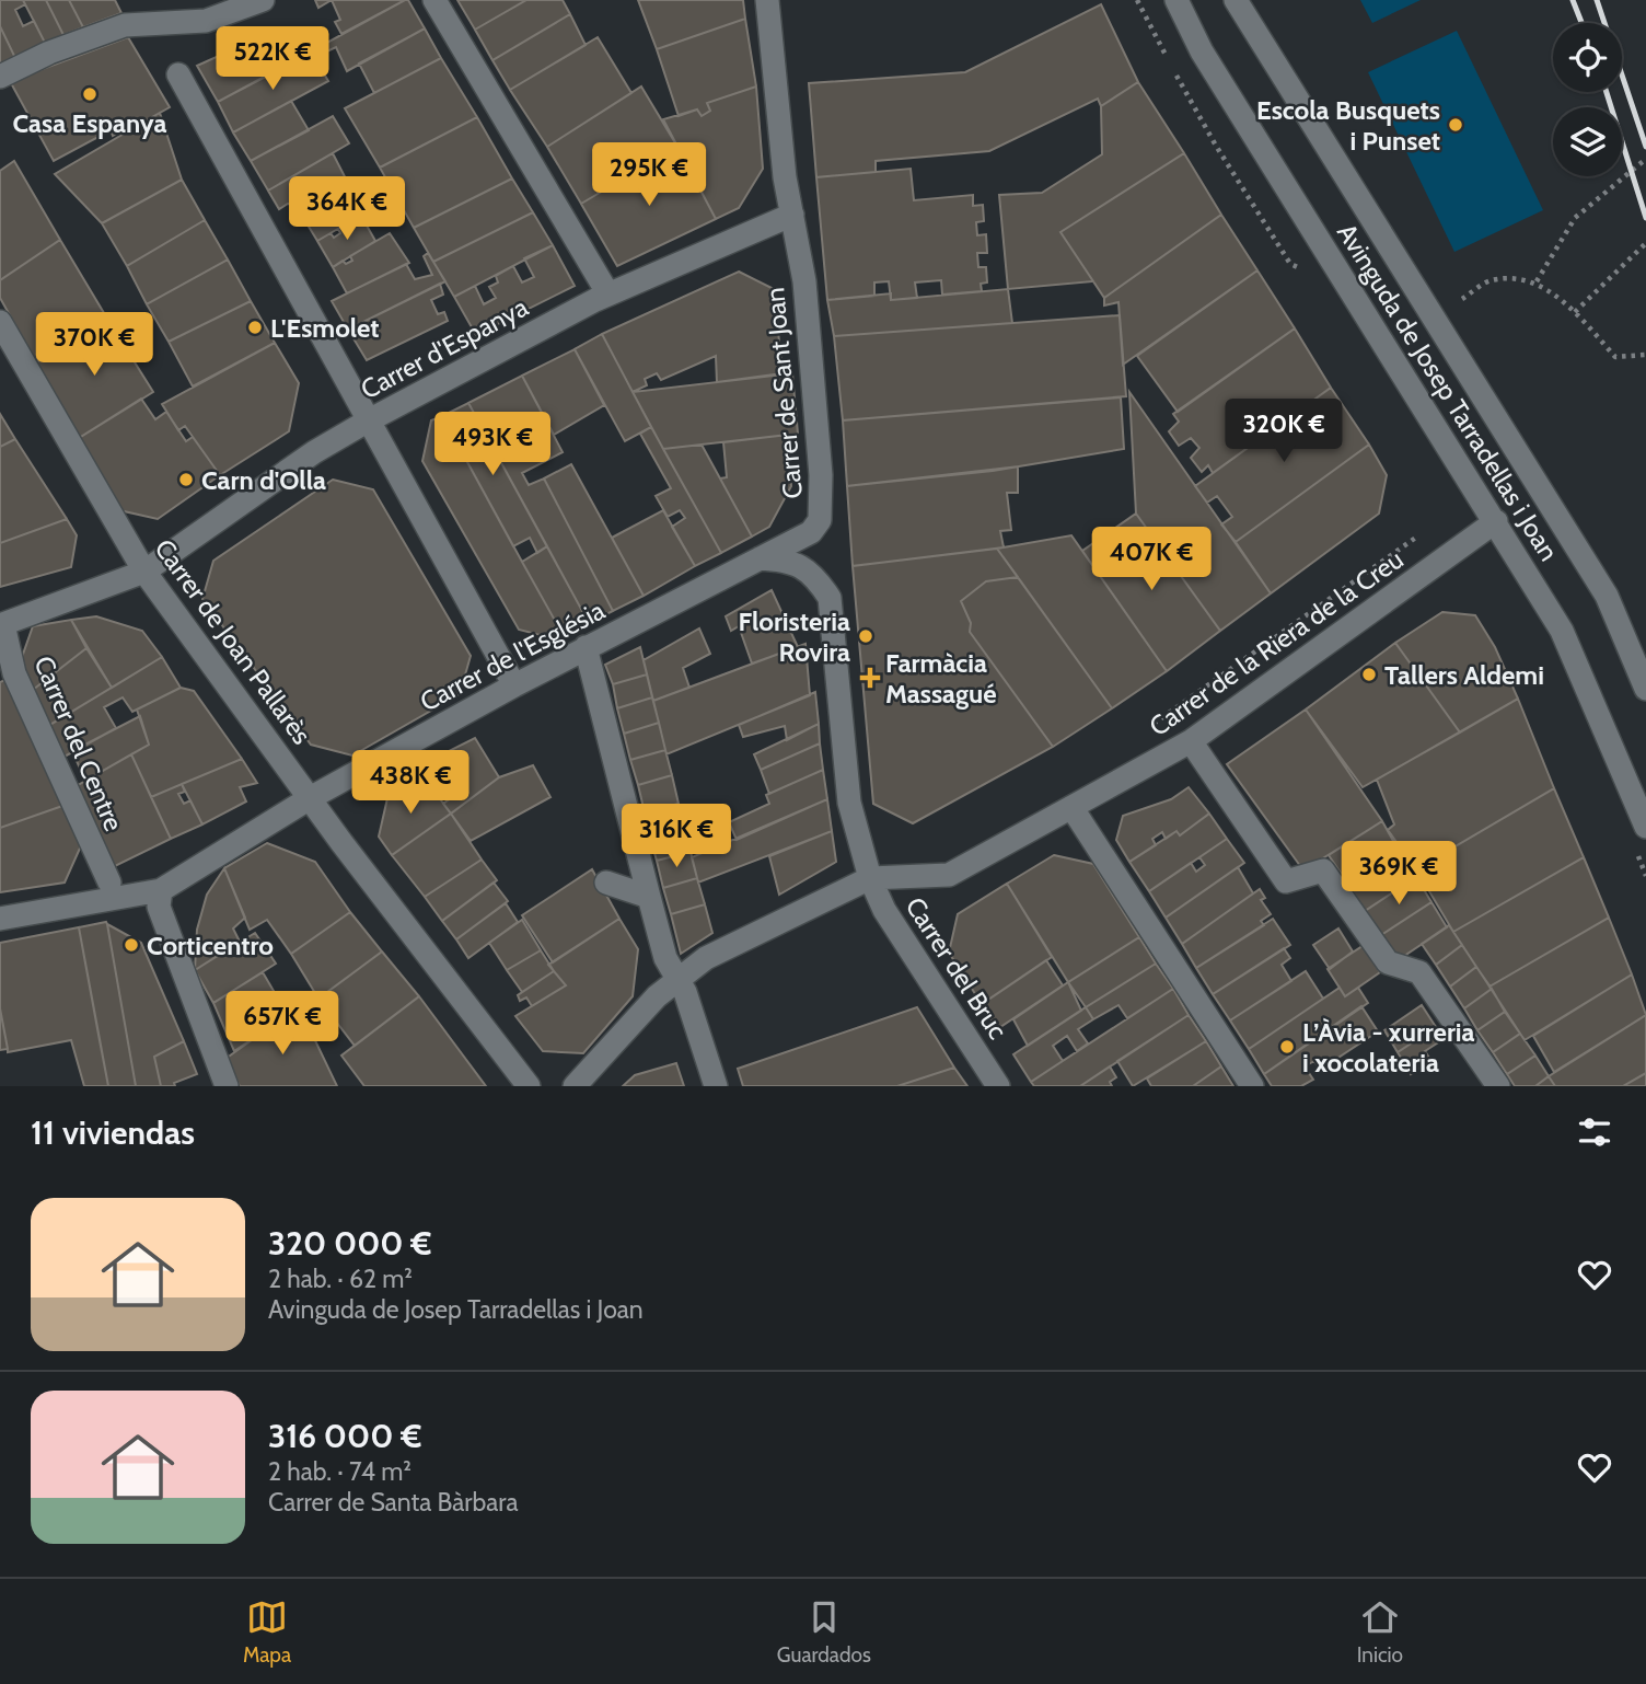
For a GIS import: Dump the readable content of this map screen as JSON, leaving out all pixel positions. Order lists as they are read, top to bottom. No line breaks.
{"streets":{"street":["Carrer d'Espanya","Avinguda de Josep Tarradellas i Joan","Carrer de Sant Joan","Carrer de Joan Pallarès","Carrer de la Riera de la Creu","Carrer de l'Església","Carrer del Centre","Carrer del Bruc"]},"crossings":[["Carrer d'Espanya","Carrer de Sant Joan"],["Carrer d'Espanya","Carrer de Joan Pallarès"],["Carrer d'Espanya","Carrer del Centre"],["Avinguda de Josep Tarradellas i Joan","Carrer de la Riera de la Creu"],["Carrer de Sant Joan","Carrer de l'Església"],["Carrer de Joan Pallarès","Carrer de l'Església"],["Carrer de la Riera de la Creu","Carrer del Bruc"]],"places":{"other":["Casa Espanya","Escola Busquets i Punset","L'Esmolet","Carn d'Olla","Floristeria Rovira","Tallers Aldemi","Corticentro","L’Àvia - xurreria i xocolateria"],"health":["Farmàcia Massagué"]},"page":{"price":["522K €","295K €","364K €","370K €","320K €","493K €","407K €","438K €","316K €","369K €","657K €"],"heading":"11 viviendas","list":[{"name":"320 000 €","note":"2 hab. · 62 m² · Avinguda de Josep Tarradellas i Joan"},{"name":"316 000 €","note":"2 hab. · 74 m² · Carrer de Santa Bàrbara"}],"tabs":["Mapa","Guardados","Inicio"]}}
